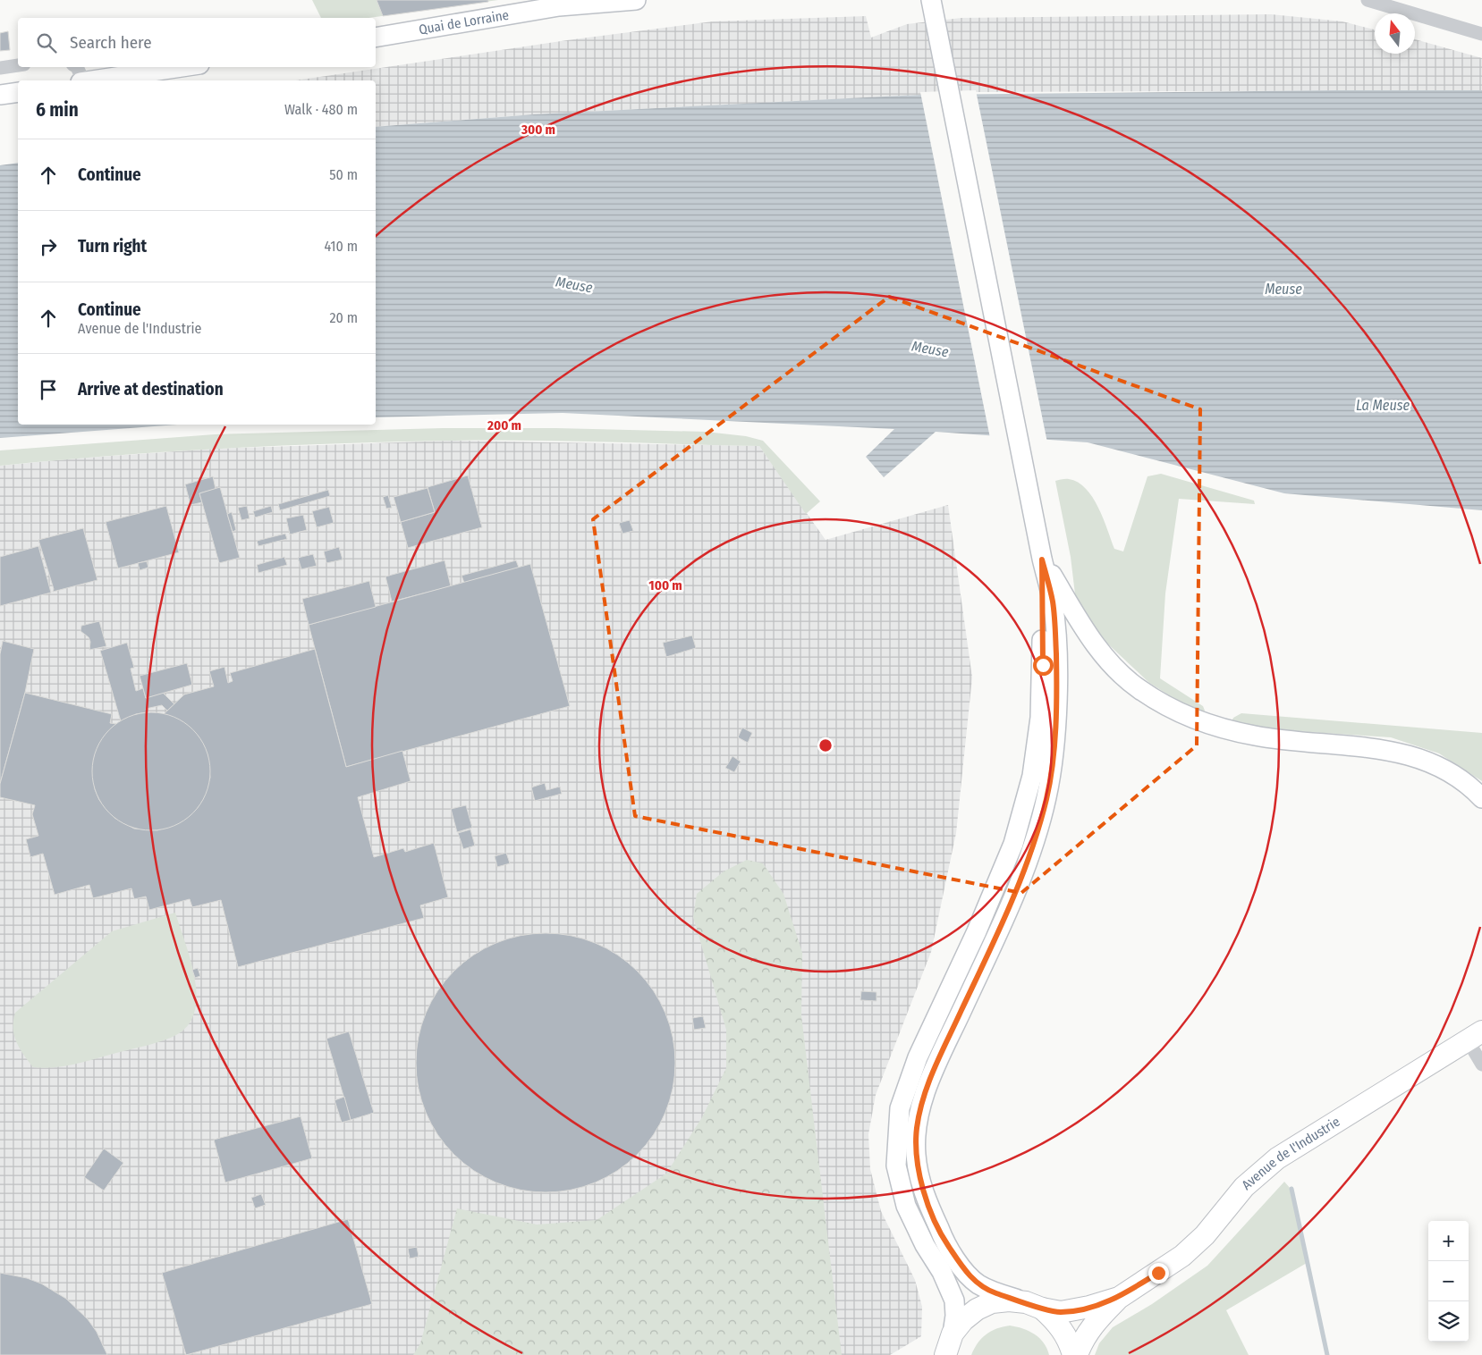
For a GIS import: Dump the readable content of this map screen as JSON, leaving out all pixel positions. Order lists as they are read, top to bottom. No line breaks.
{"streets":{"main road":["Quai de Lorraine","Avenue de l'Industrie"]},"water":["Meuse","La Meuse"],"north":"top","page":{"search":"Search here","heading":["6 min","Walk · 480 m"],"list":[["Continue","50 m"],["Turn right","410 m"],["Continue","Avenue de l'Industrie","20 m"],"Arrive at destination"],"map_buttons":["+","−"]},"rings":["300 m","200 m","100 m"]}
